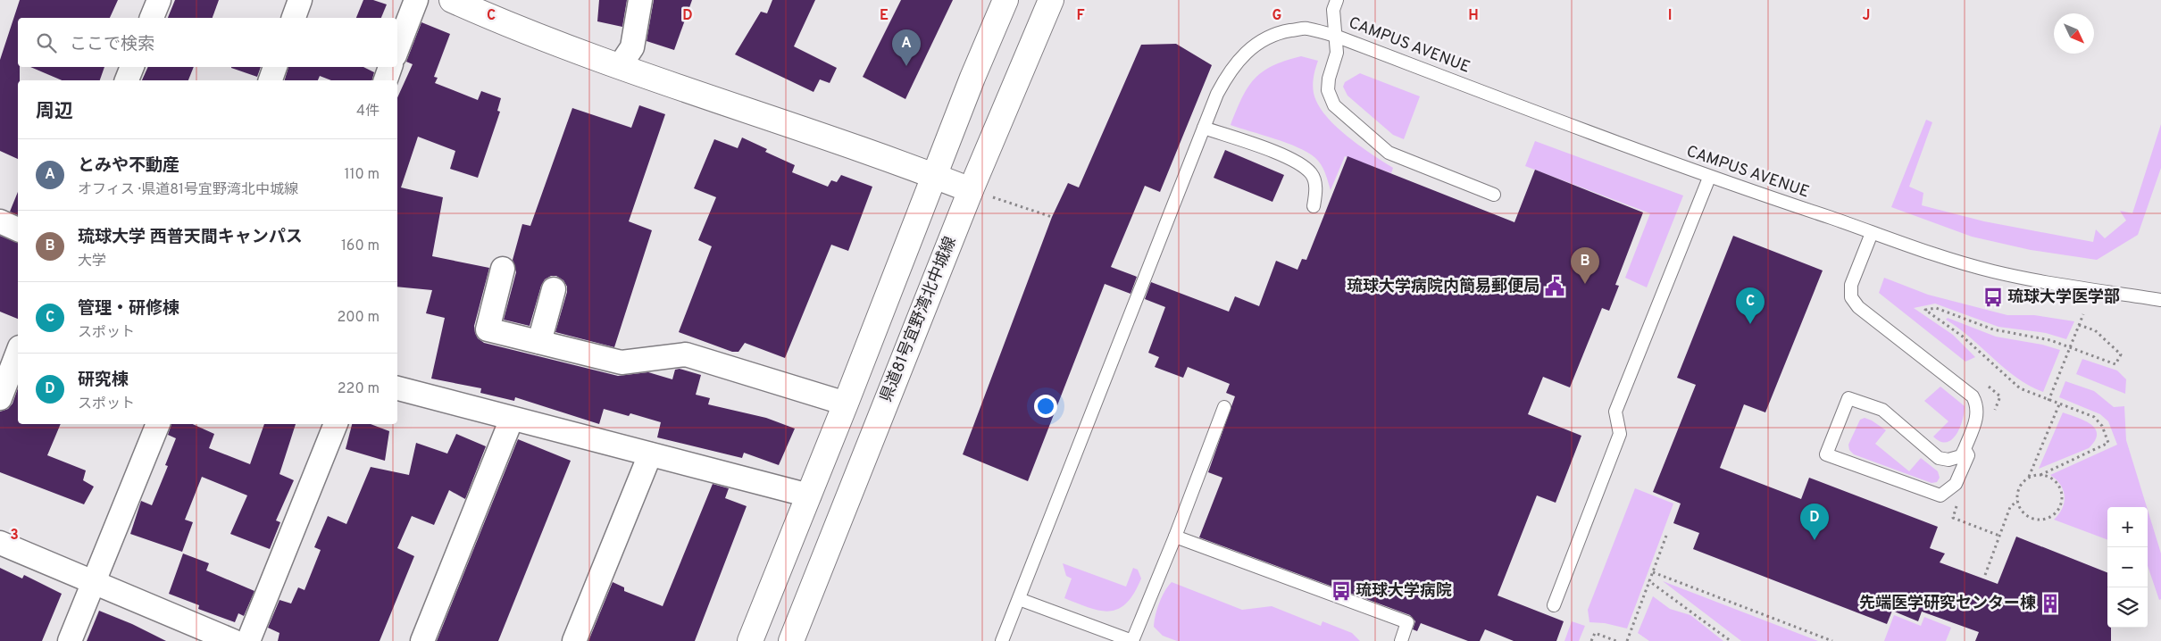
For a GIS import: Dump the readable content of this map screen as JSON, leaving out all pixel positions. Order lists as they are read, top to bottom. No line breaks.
{"streets":{"main road":["県道81号宜野湾北中城線"],"lane":["CAMPUS AVENUE"]},"places":{"public building":["琉球大学病院内簡易郵便局"],"bus stop":["琉球大学医学部","琉球大学病院"],"building":["先端医学研究センター棟"]},"north":"bottom right","page":{"search":"ここで検索","pins":["A","B","C","D"],"heading":["周辺","4件"],"list":[{"mark":"A","name":"とみや不動産","note":"オフィス · 県道81号宜野湾北中城線","value":"110 m"},{"mark":"B","name":"琉球大学 西普天間キャンパス","note":"大学","value":"160 m"},{"mark":"C","name":"管理・研修棟","note":"スポット","value":"200 m"},{"mark":"D","name":"研究棟","note":"スポット","value":"220 m"}],"map_buttons":["+","−"]},"grid":{"columns":["C","D","E","F","G","H","I","J"],"rows":["3"]}}
